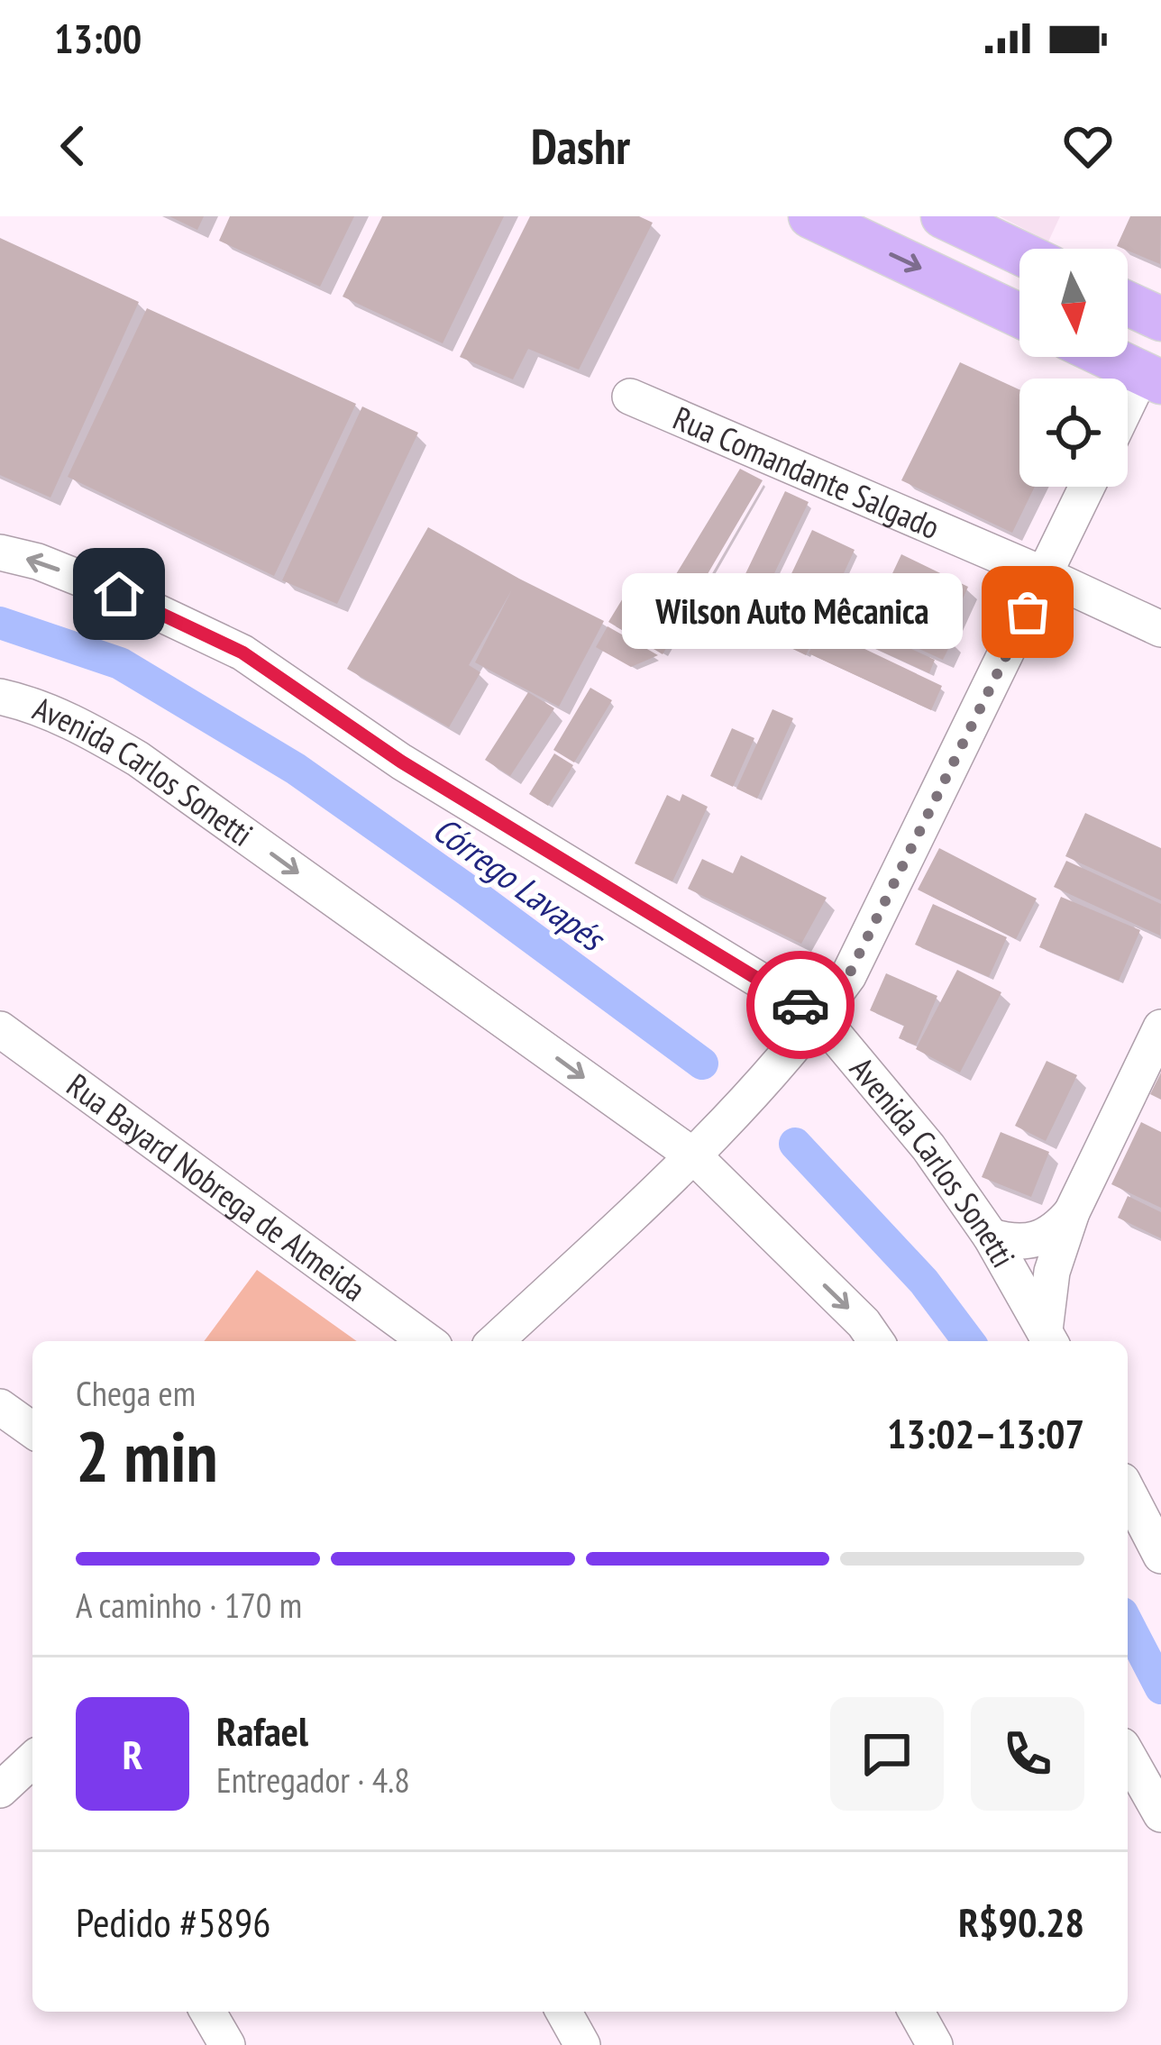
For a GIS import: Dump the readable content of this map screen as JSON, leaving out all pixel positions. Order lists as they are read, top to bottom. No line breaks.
{"streets":{"street":["Rua Comandante Salgado","Avenida Carlos Sonetti","Rua Bayard Nobrega de Almeida"]},"water":["Córrego Lavapés"],"places":["Wilson Auto Mêcanica"],"north":"bottom","page":{"status":"13:00","header":"Dashr","bubble":"Wilson Auto Mêcanica","heading":["2 min","Chega em","13:02–13:07"],"panel":["Rafael","Entregador · 4.8","Pedido #5896","R$90.28"],"bar":"A caminho · 170 m","round":"R"}}
